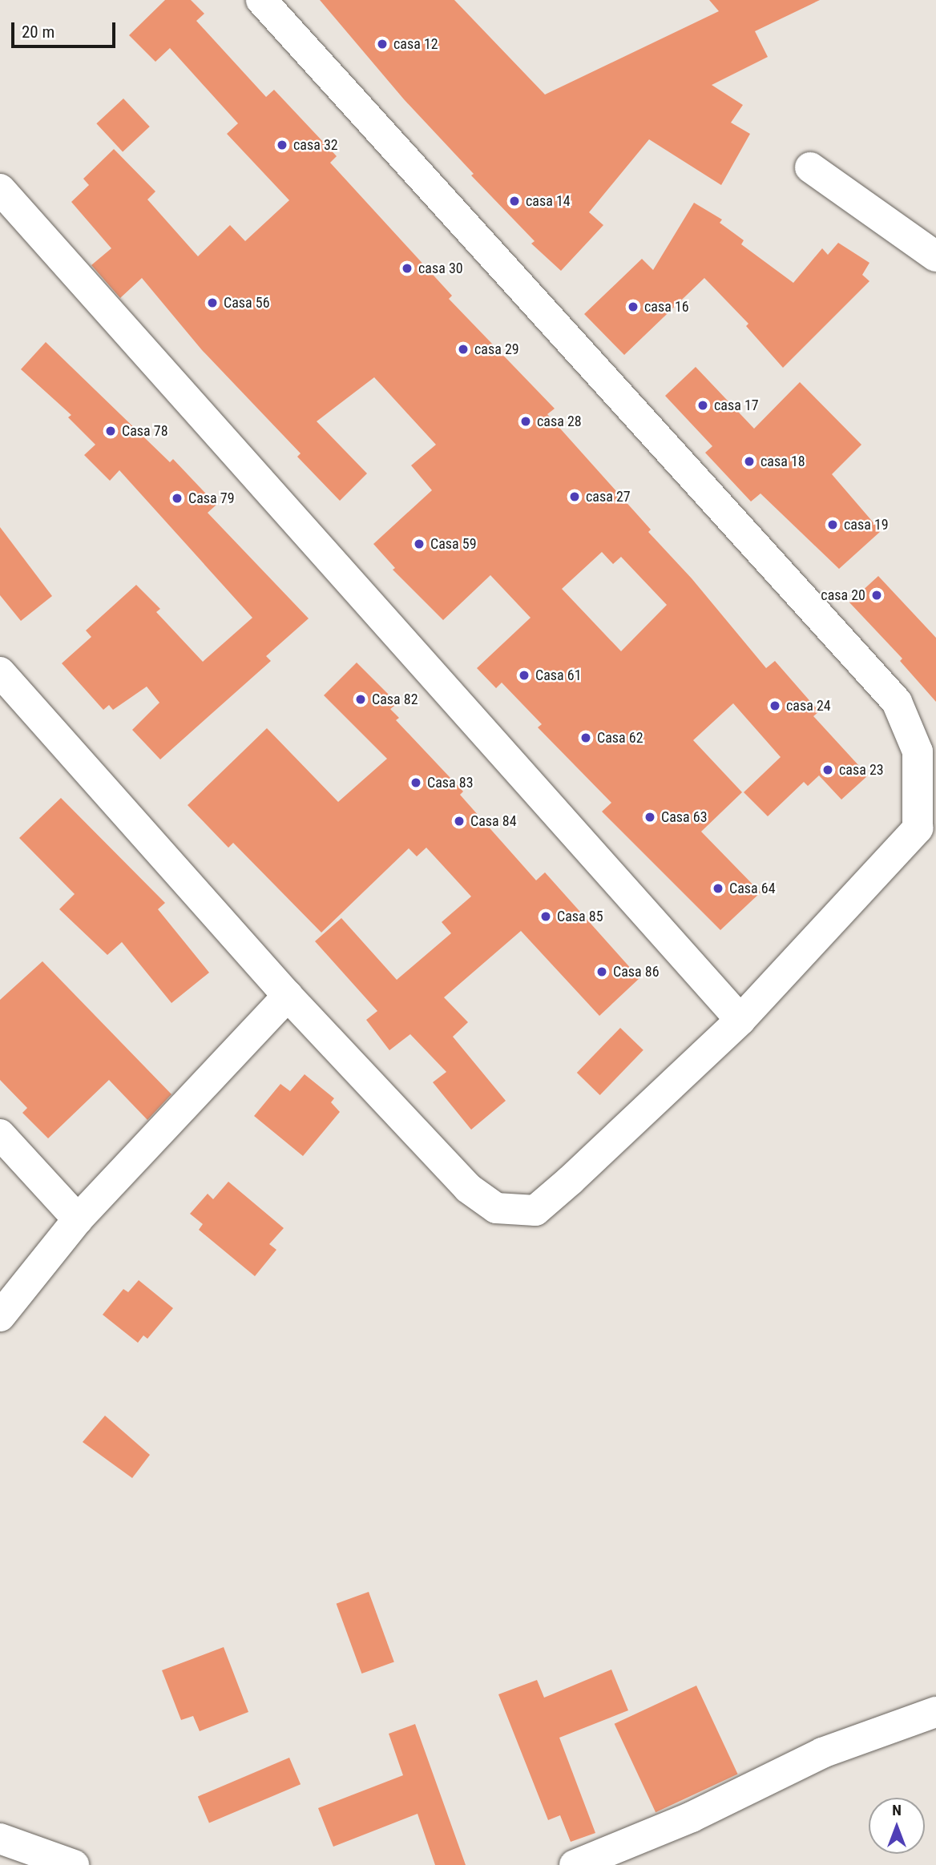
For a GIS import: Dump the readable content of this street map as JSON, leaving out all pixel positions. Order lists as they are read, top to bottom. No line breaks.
{"places":["casa 12","casa 32","casa 14","casa 30","Casa 56","casa 16","casa 29","casa 17","casa 28","Casa 78","casa 18","casa 27","Casa 79","casa 19","Casa 59","casa 20","Casa 61","Casa 82","casa 24","Casa 62","casa 23","Casa 83","Casa 63","Casa 84","Casa 64","Casa 85","Casa 86"],"scale_bar":"20 m","north":"top"}
